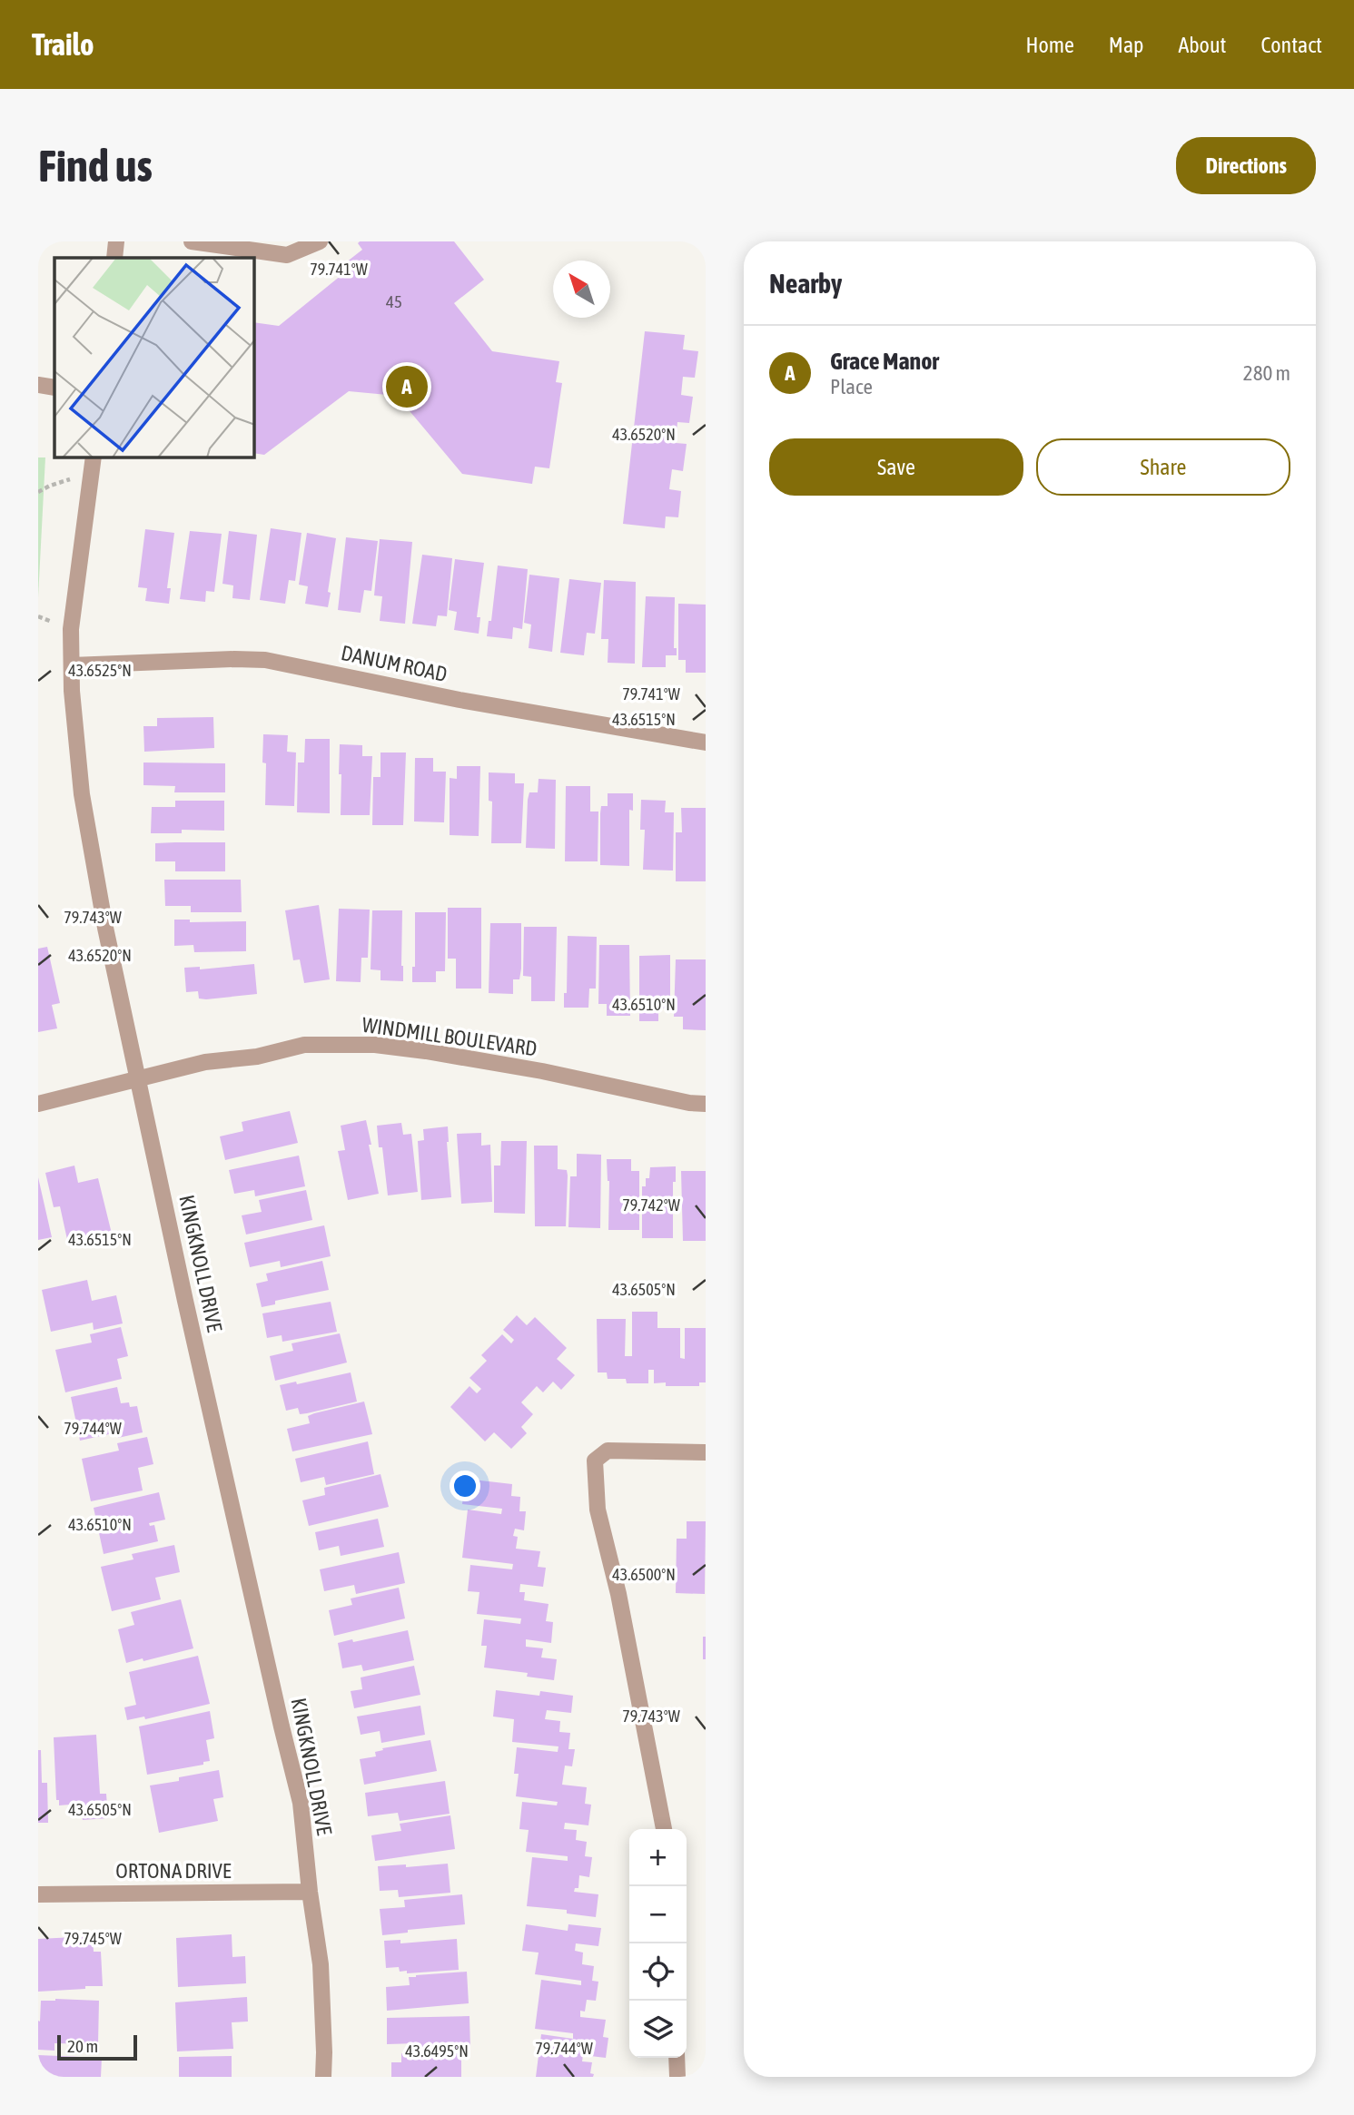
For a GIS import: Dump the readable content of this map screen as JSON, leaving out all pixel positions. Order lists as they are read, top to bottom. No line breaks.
{"streets":{"street":["DANUM ROAD","WINDMILL BOULEVARD","KINGKNOLL DRIVE","ORTONA DRIVE"]},"crossings":[["DANUM ROAD","KINGKNOLL DRIVE"],["WINDMILL BOULEVARD","KINGKNOLL DRIVE"],["KINGKNOLL DRIVE","ORTONA DRIVE"]],"house_numbers":["45"],"scale_bar":"20 m","north":"top left","page":{"header":"Trailo","nav":["Home","Map","About","Contact"],"buttons":["Directions",["Save","Share"]],"title":"Find us","heading":"Nearby","list":[{"mark":"A","name":"Grace Manor","note":"Place","value":"280 m"}],"pins":"A","map_buttons":["+","−"],"scale":"20 m"},"coordinates":["79.741°W","43.6520°N","43.6525°N","43.6515°N","79.743°W","43.6510°N","79.742°W","43.6505°N","79.744°W","43.6500°N","79.745°W","43.6495°N"]}
